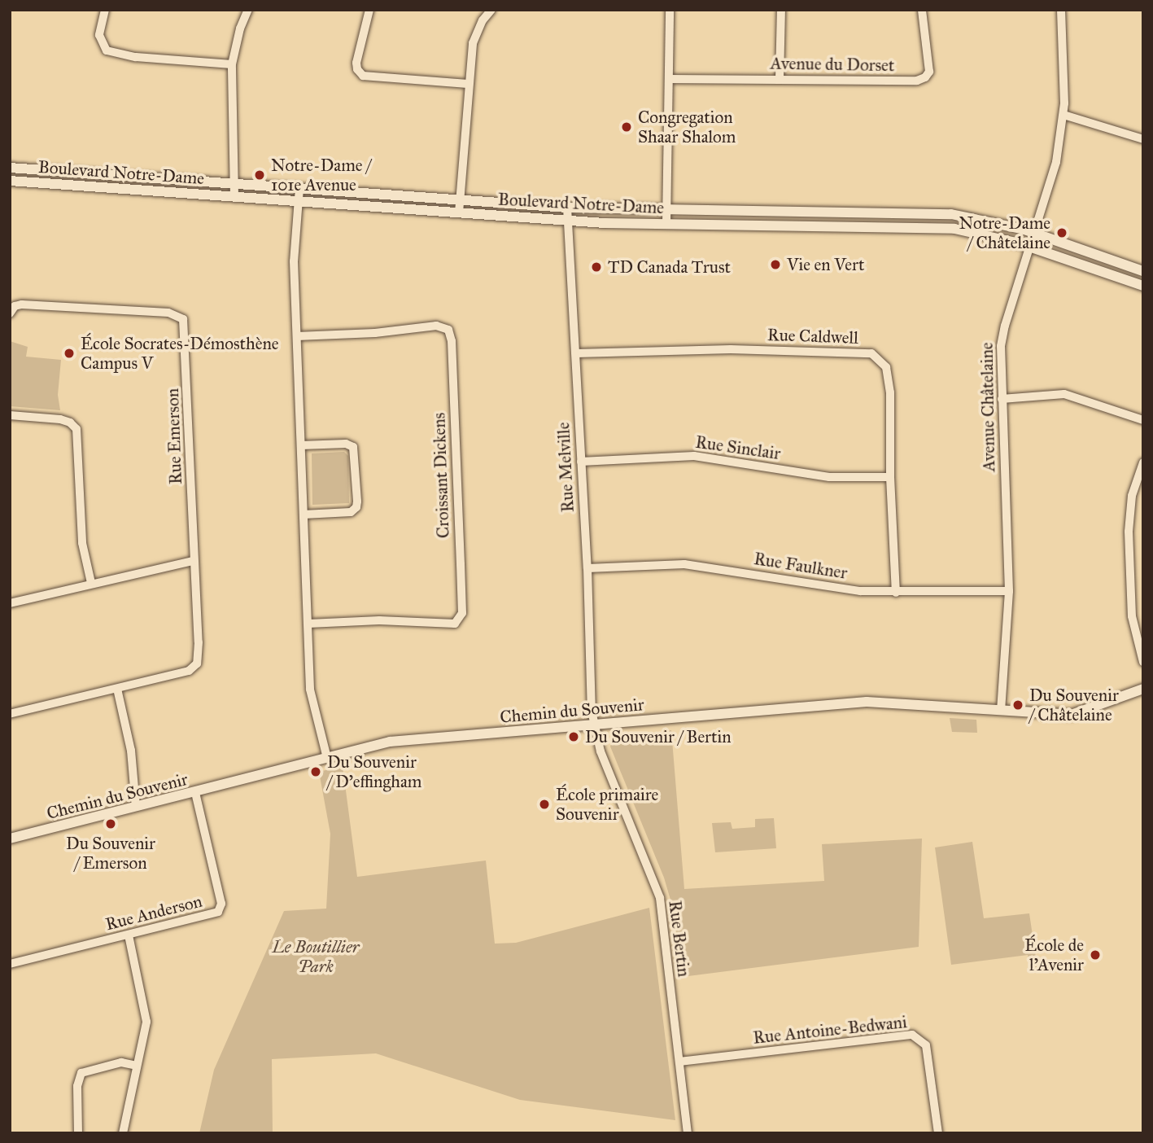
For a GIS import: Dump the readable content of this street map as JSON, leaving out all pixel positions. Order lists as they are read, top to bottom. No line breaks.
{"streets":{"street":["Avenue du Dorset","Boulevard Notre-Dame","Rue Caldwell","Avenue Châtelaine","Rue Emerson","Rue Sinclair","Rue Melville","Croissant Dickens","Rue Faulkner","Chemin du Souvenir","Rue Anderson","Rue Bertin","Rue Antoine-Bedwani"]},"crossings":[["Boulevard Notre-Dame","Avenue Châtelaine"],["Boulevard Notre-Dame","Rue Melville"],["Rue Caldwell","Rue Sinclair"],["Rue Caldwell","Rue Melville"],["Rue Caldwell","Rue Faulkner"],["Avenue Châtelaine","Rue Faulkner"],["Avenue Châtelaine","Chemin du Souvenir"],["Rue Sinclair","Rue Melville"],["Rue Melville","Rue Faulkner"],["Rue Melville","Chemin du Souvenir"],["Rue Melville","Rue Bertin"],["Chemin du Souvenir","Rue Anderson"],["Chemin du Souvenir","Rue Bertin"],["Rue Bertin","Rue Antoine-Bedwani"]],"parks":["Le Boutillier Park"],"places":["Congregation Shaar Shalom","Notre-Dame / 101e Avenue","Notre-Dame / Châtelaine","Vie en Vert","TD Canada Trust","École Socrates-Démosthène Campus V","Du Souvenir / Châtelaine","Du Souvenir / Bertin","Du Souvenir / D'effingham","École primaire Souvenir","Du Souvenir / Emerson","École de l'Avenir"]}
